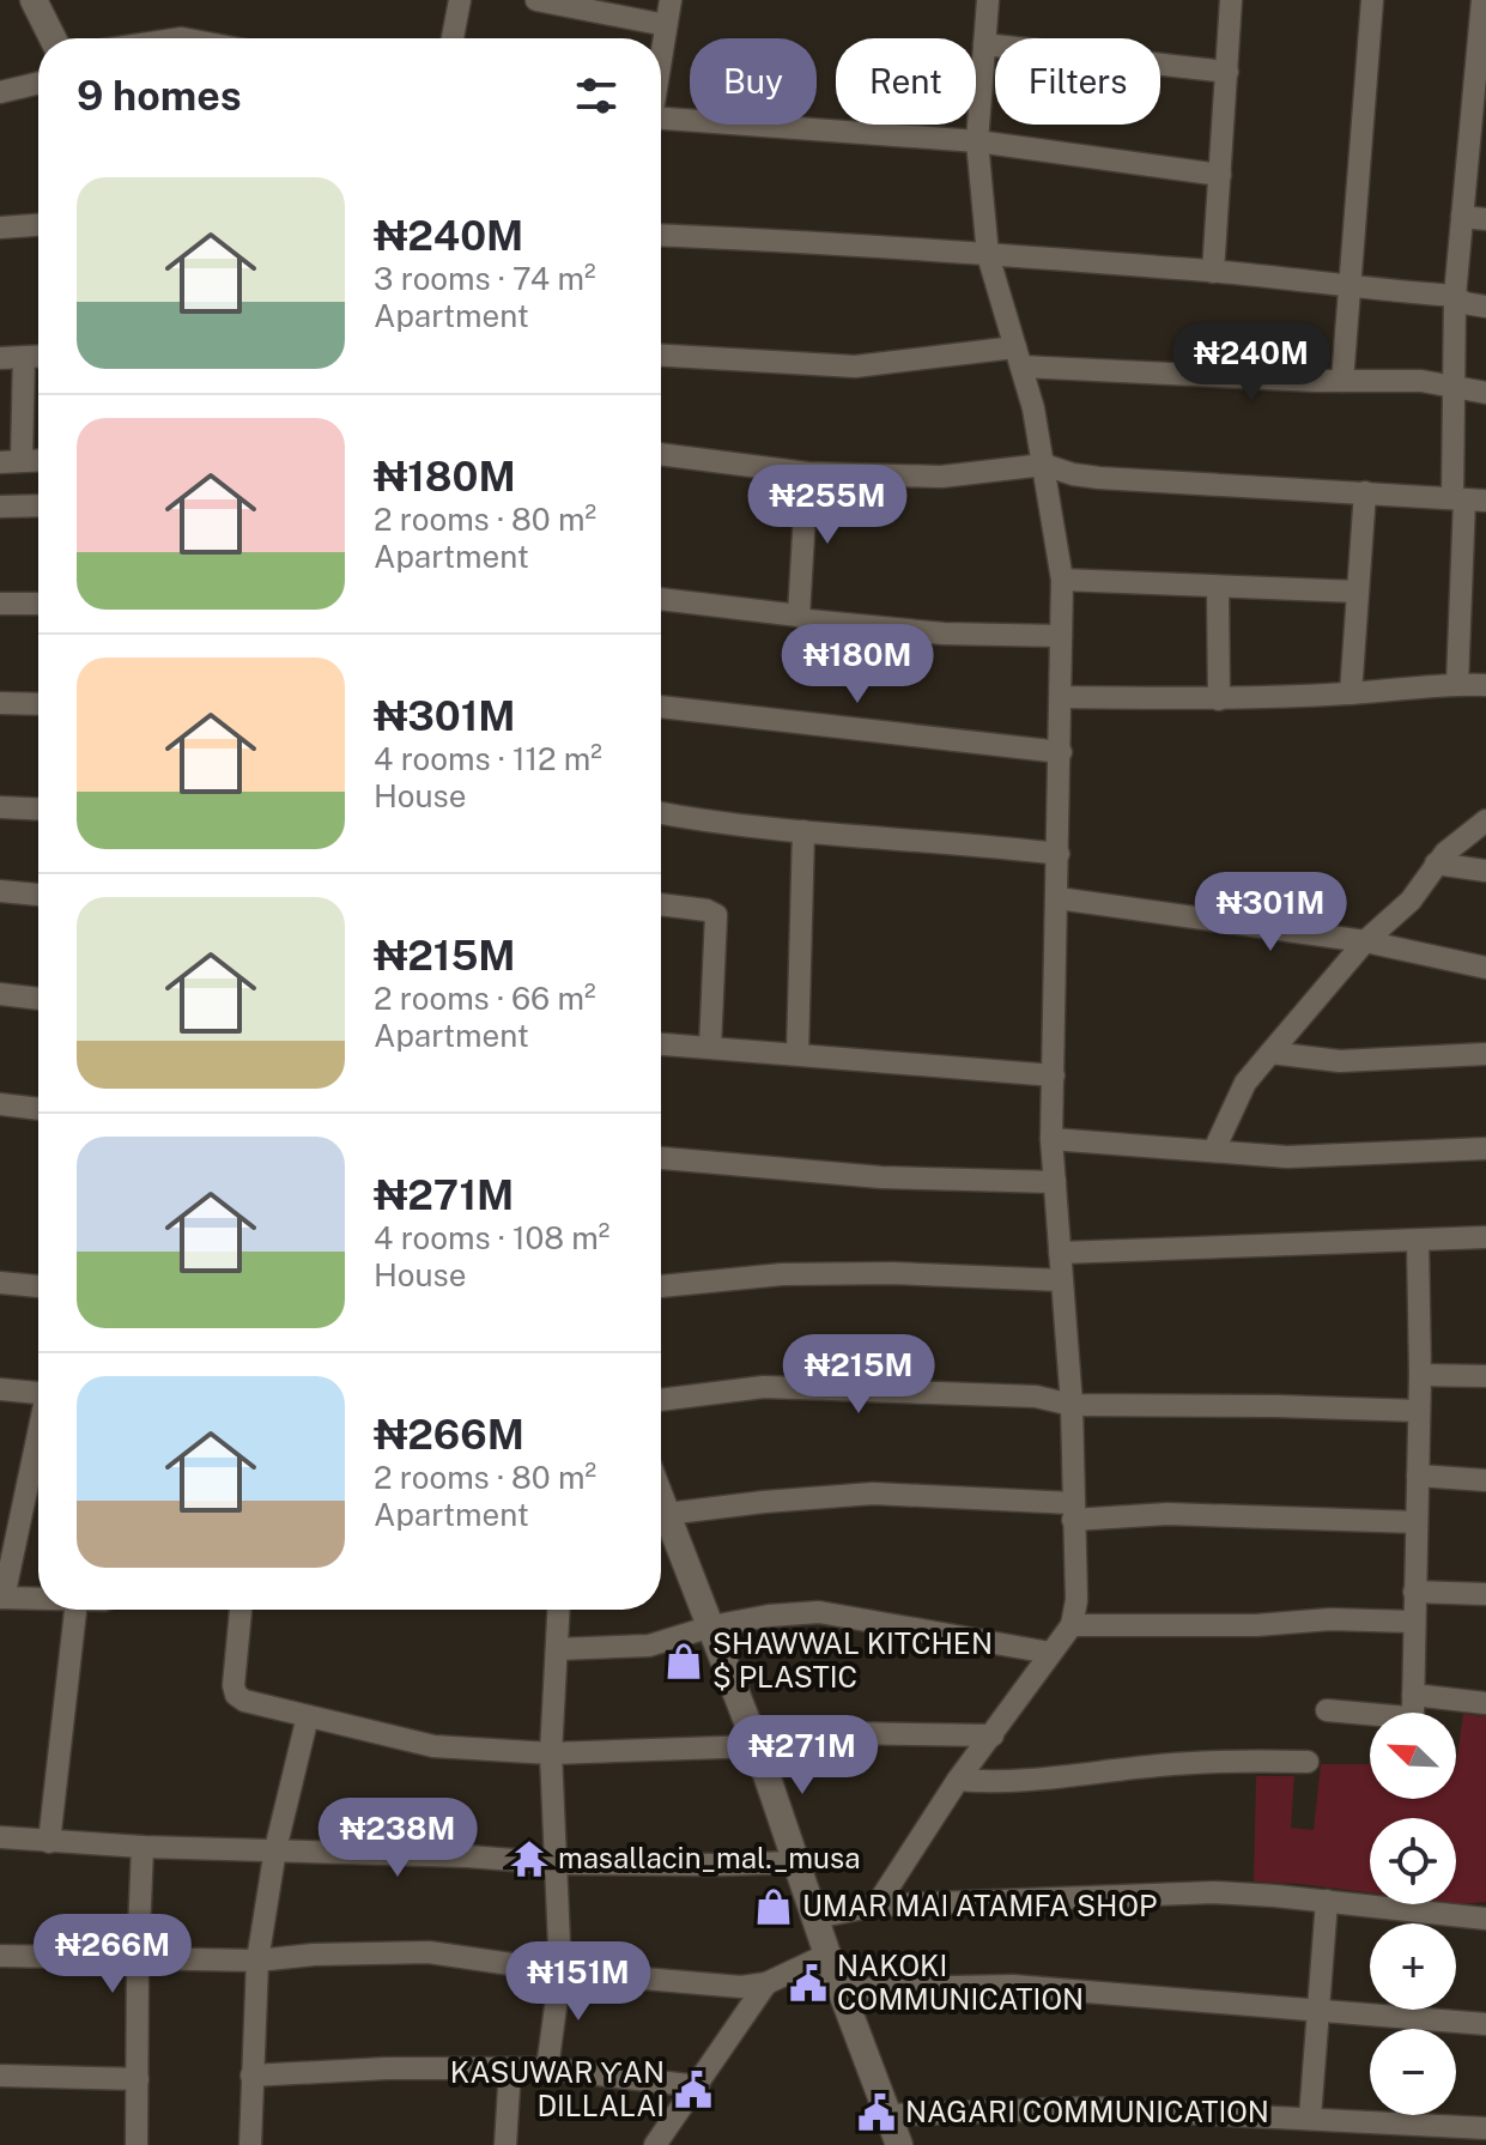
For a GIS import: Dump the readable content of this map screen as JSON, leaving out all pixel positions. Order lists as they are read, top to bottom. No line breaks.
{"places":{"shop":["SHAWWAL KITCHEN $ PLASTIC","UMAR MAI ATAMFA SHOP"],"temple":["masallacin_mal._musa"],"public building":["NAKOKI COMMUNICATION","KASUWAR ƳAN DILLALAI","NAGARI COMMUNICATION"]},"north":"top left","page":{"chip":["Buy","Rent","Filters"],"heading":"9 homes","list":[{"name":"₦240M","note":"3 rooms · 74 m² · Apartment"},{"name":"₦180M","note":"2 rooms · 80 m² · Apartment"},{"name":"₦301M","note":"4 rooms · 112 m² · House"},{"name":"₦215M","note":"2 rooms · 66 m² · Apartment"},{"name":"₦271M","note":"4 rooms · 108 m² · House"},{"name":"₦266M","note":"2 rooms · 80 m² · Apartment"}],"price":["₦240M","₦255M","₦180M","₦301M","₦215M","₦271M","₦238M","₦266M","₦151M"],"map_buttons":["+","−"]}}
